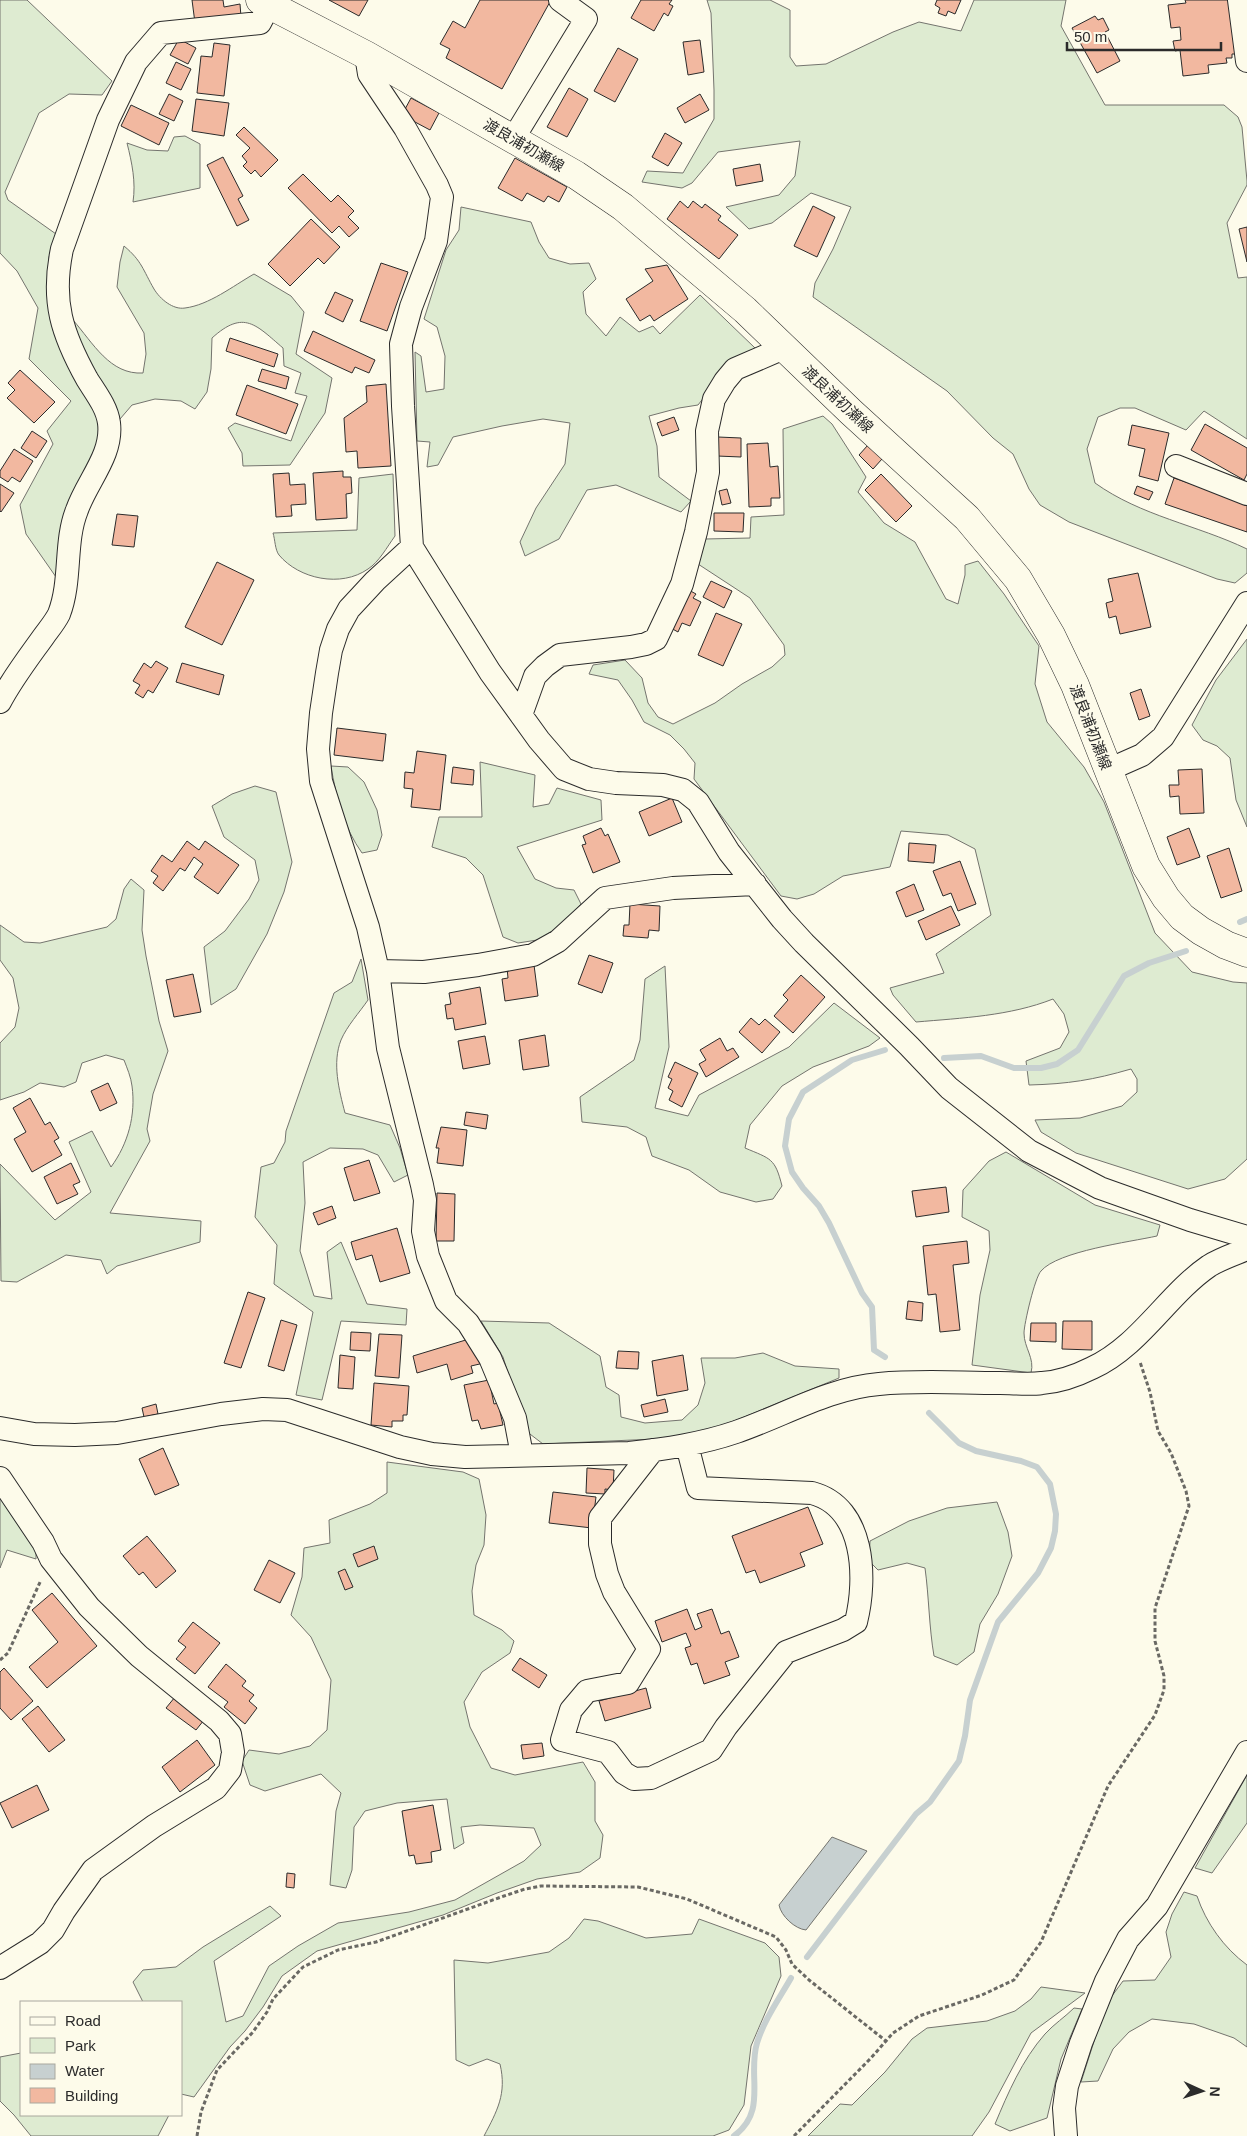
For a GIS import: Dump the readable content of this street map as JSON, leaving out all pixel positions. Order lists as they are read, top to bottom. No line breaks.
{"streets":{"main road":["渡良浦初瀬線"]},"legend":["Road","Park","Water","Building"],"scale_bar":"50 m","north":"right"}
